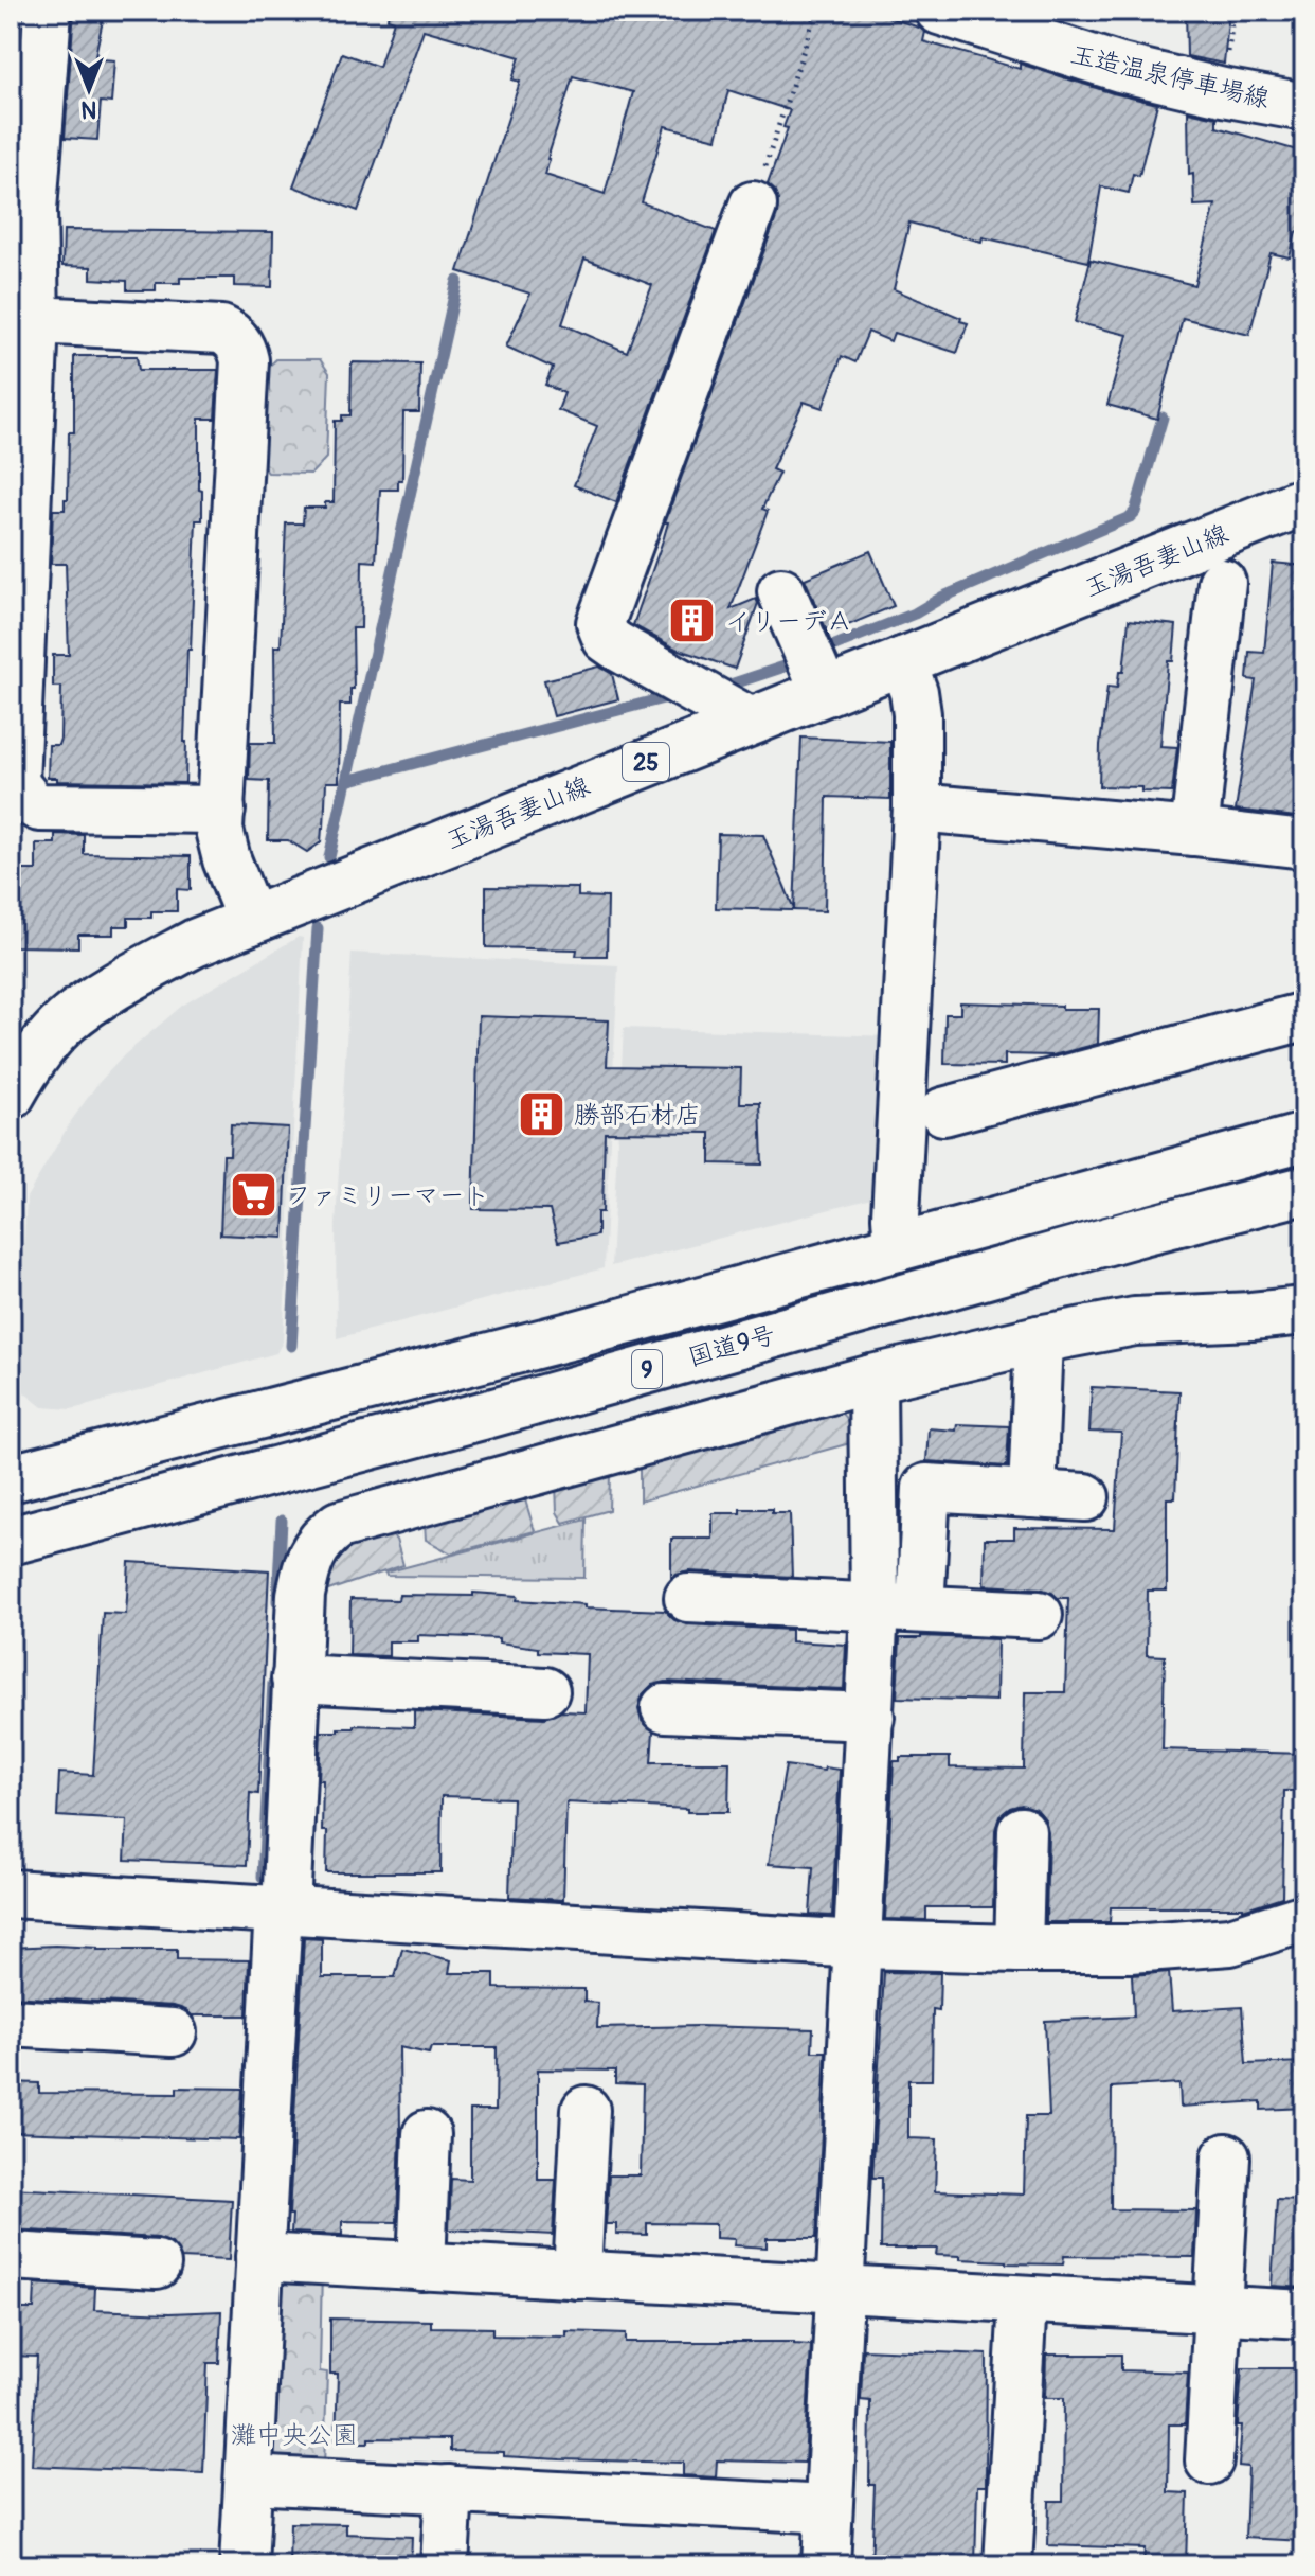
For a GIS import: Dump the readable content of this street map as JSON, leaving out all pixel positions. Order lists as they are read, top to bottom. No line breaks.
{"streets":{"main road":["玉造温泉停車場線","玉湯吾妻山線","25","国道9号","9"]},"parks":["灘中央公園"],"places":{"building":["イリーデＡ","勝部石材店"],"supermarket":["ファミリーマート"]},"north":"bottom"}
